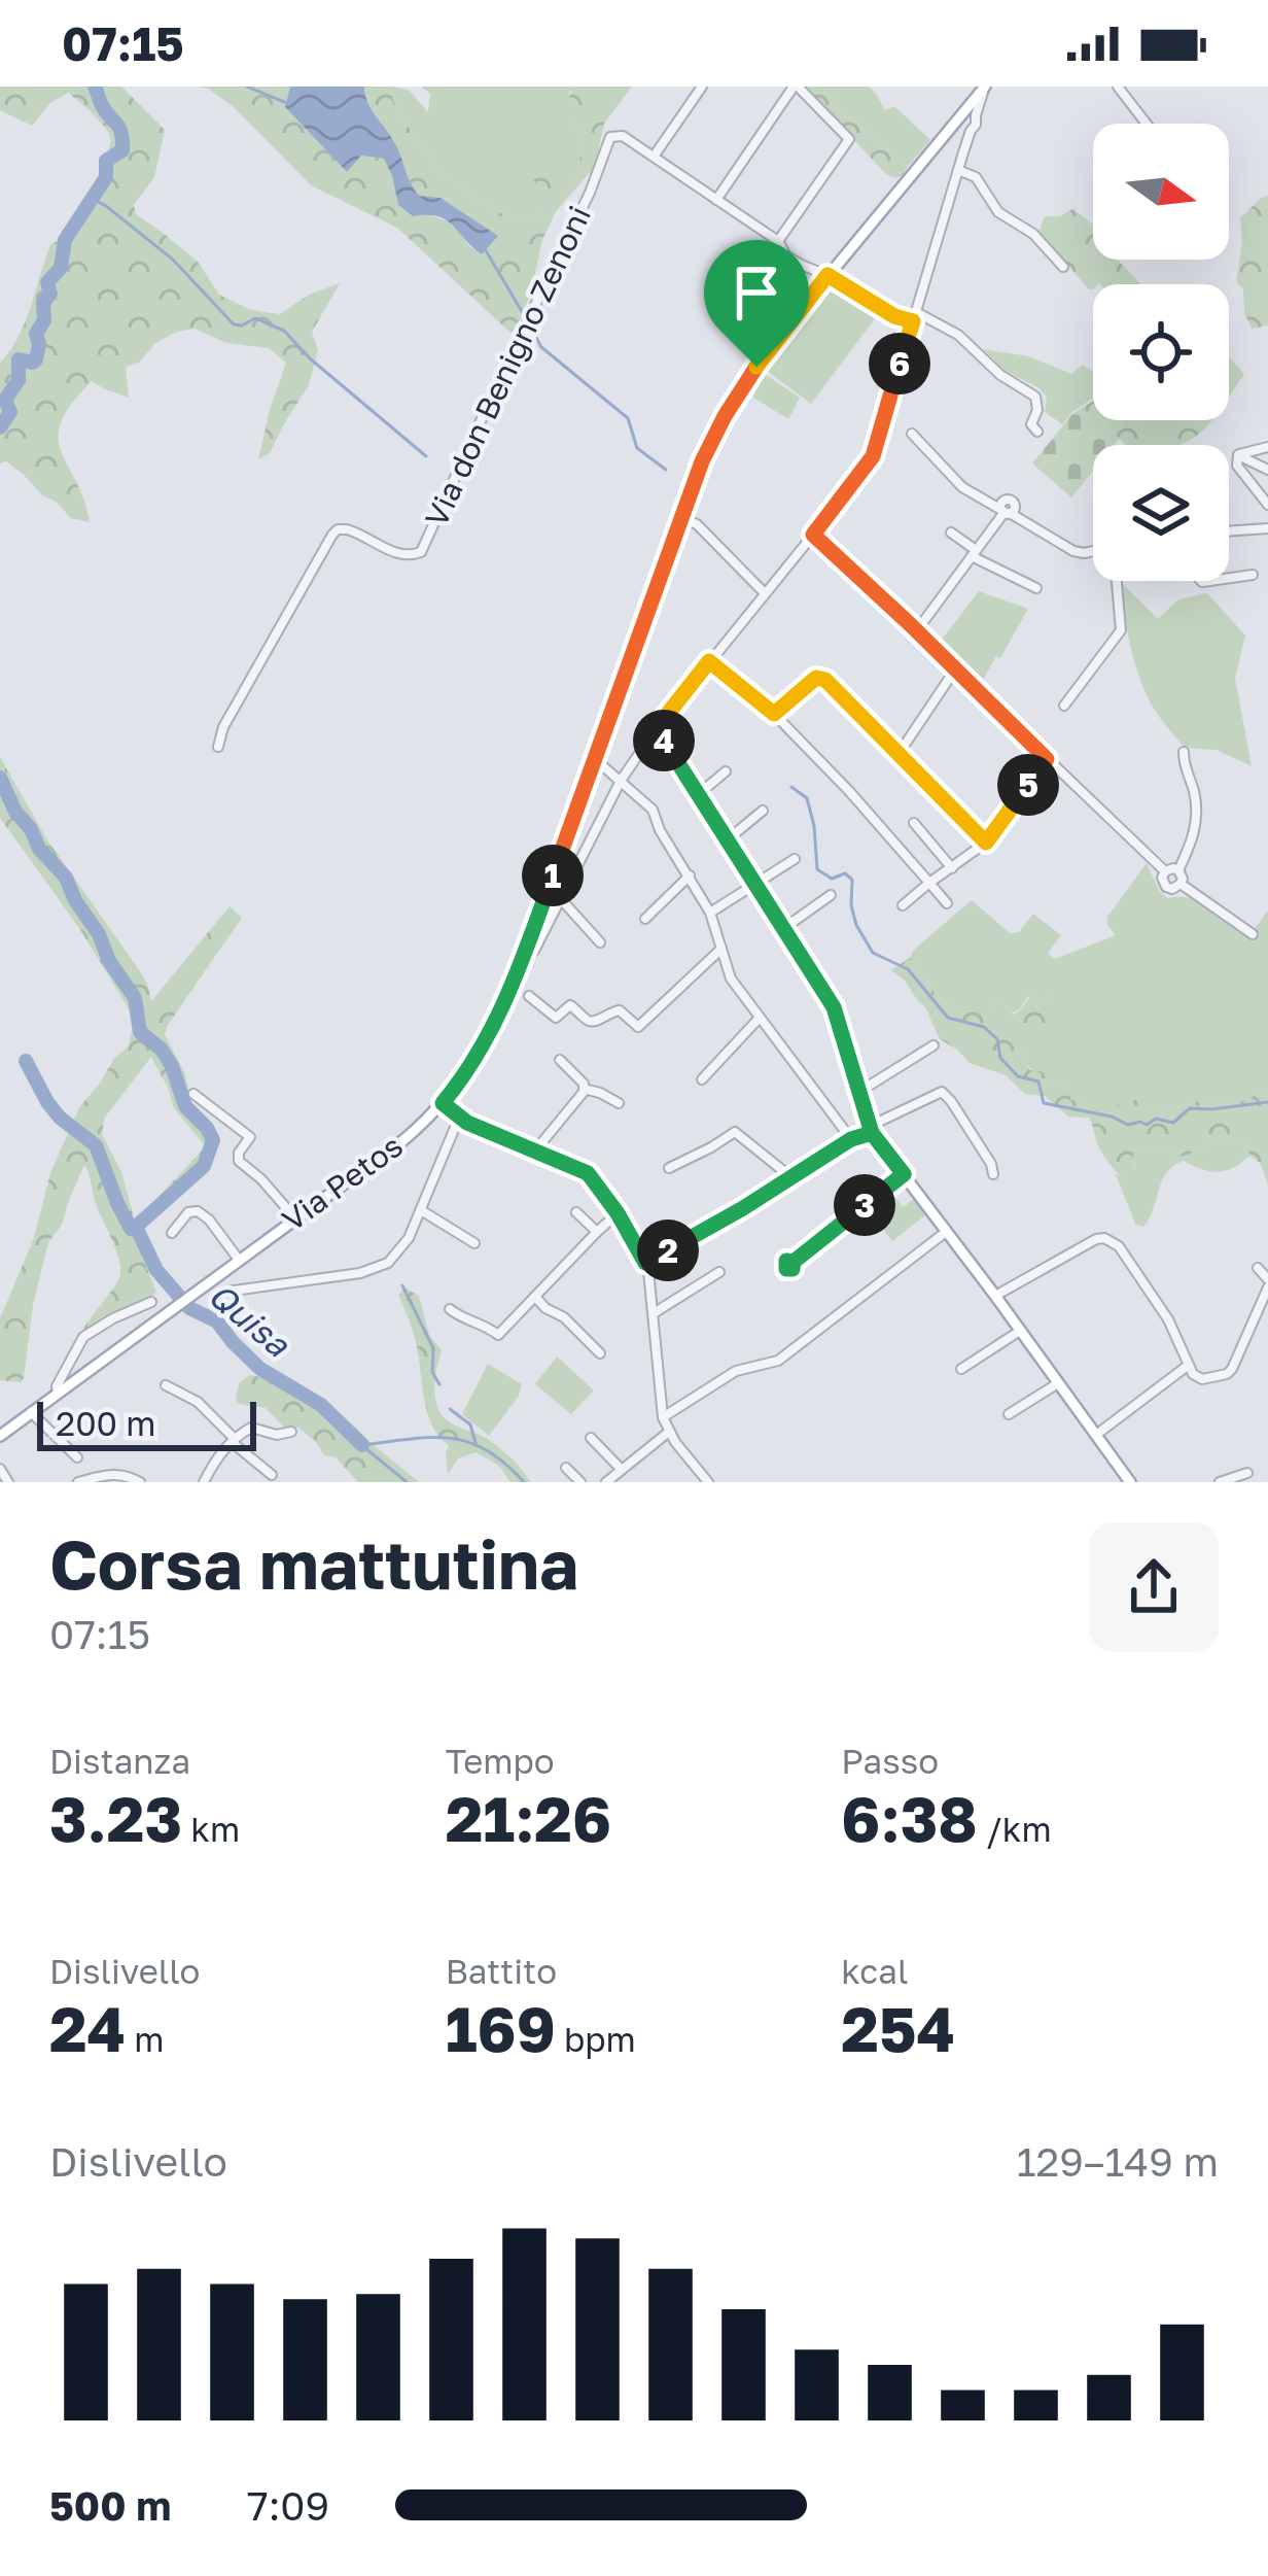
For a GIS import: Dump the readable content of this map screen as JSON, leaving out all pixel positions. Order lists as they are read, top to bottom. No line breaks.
{"streets":{"main road":["Via Petos"],"street":["Via don Benigno Zenoni"]},"crossings":[["Via don Benigno Zenoni","Via Petos"]],"water":["Quisa"],"scale_bar":"200 m","north":"right","page":{"status":"07:15","pins":["6","4","5","1","3","2"],"scale":"200 m","heading":["Corsa mattutina","07:15"],"stats":[["Distanza","3.23 km"],["Tempo","21:26"],["Passo","6:38 /km"],["Dislivello","24 m"],["Battito","169 bpm"],["kcal","254"]],"chart":["Dislivello","129–149 m"],"list":[{"name":"500 m","note":"7:09"}]}}
